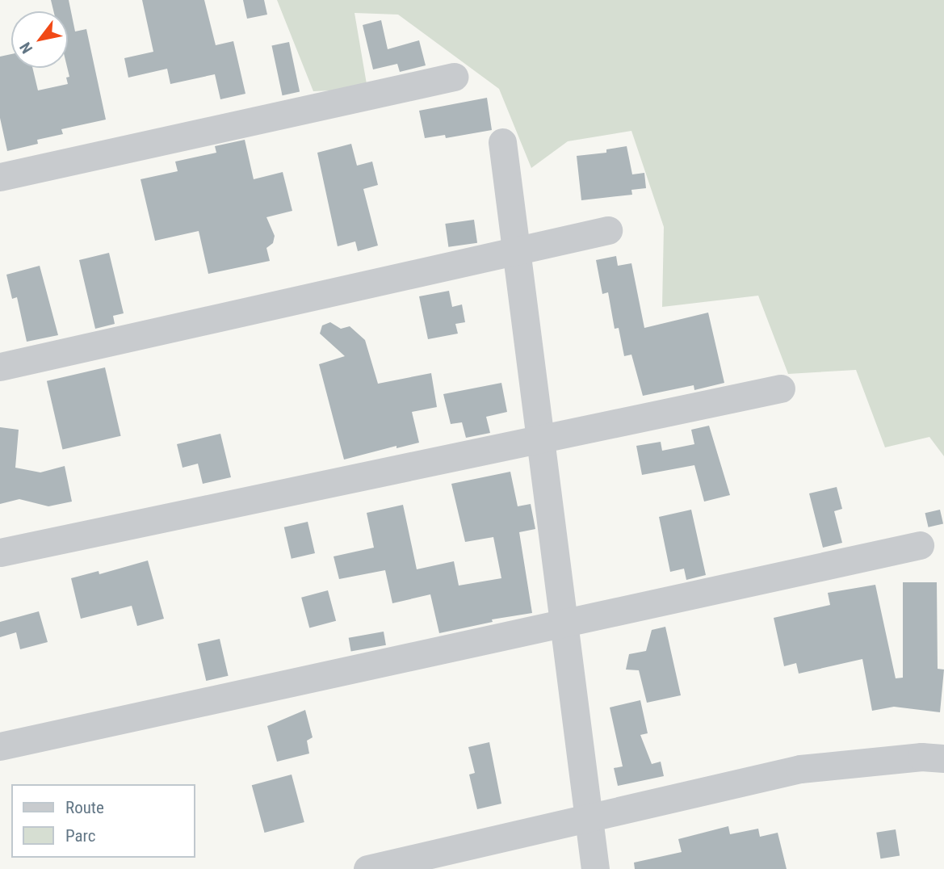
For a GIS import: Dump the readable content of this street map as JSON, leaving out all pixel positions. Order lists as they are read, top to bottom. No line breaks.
{"legend":["Route","Parc"],"north":"bottom left"}
